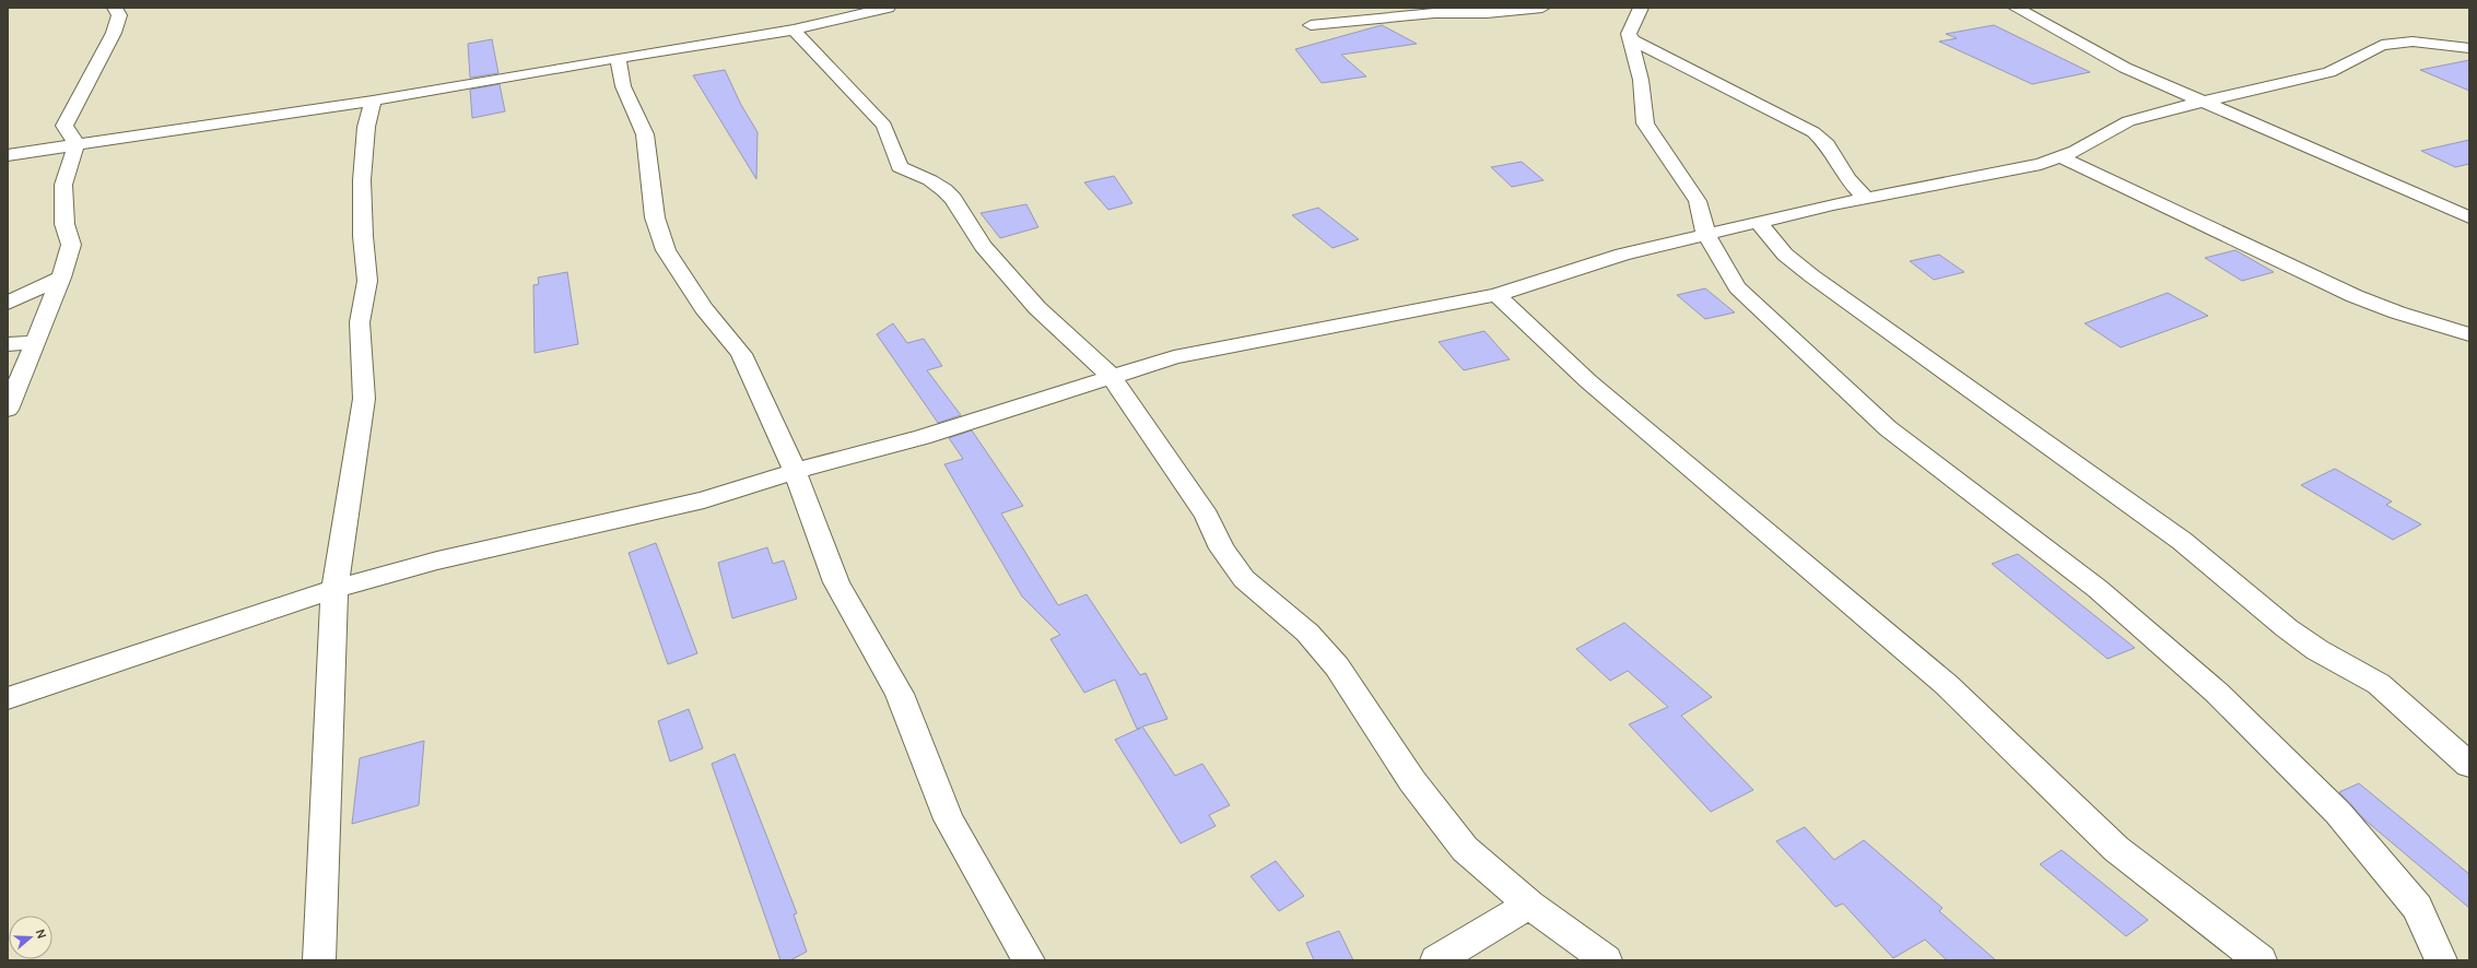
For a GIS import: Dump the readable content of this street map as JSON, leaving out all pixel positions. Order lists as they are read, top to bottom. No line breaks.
{"north":"right"}
